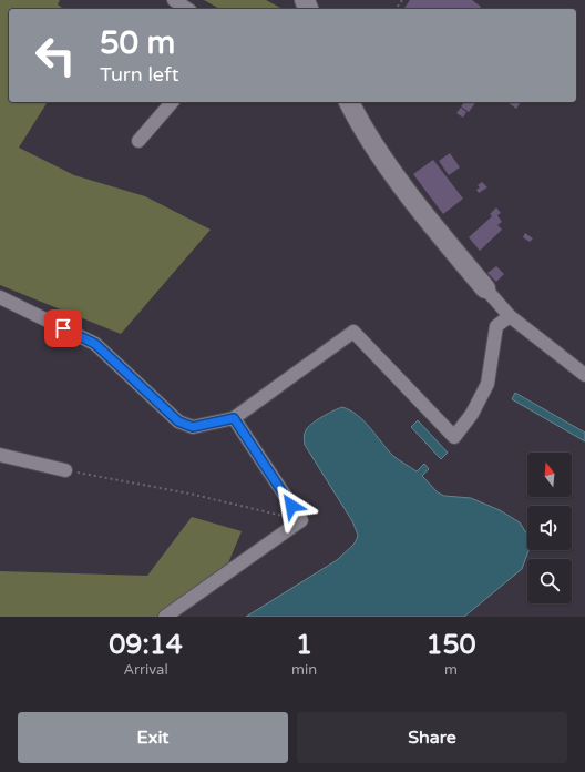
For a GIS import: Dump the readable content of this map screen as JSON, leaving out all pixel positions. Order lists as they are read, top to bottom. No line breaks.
{"north":"top","page":{"turn":["50 m","Turn left"],"eta":["09:14","Arrival","1","min","150","m"],"buttons":["Exit","Share"]}}
